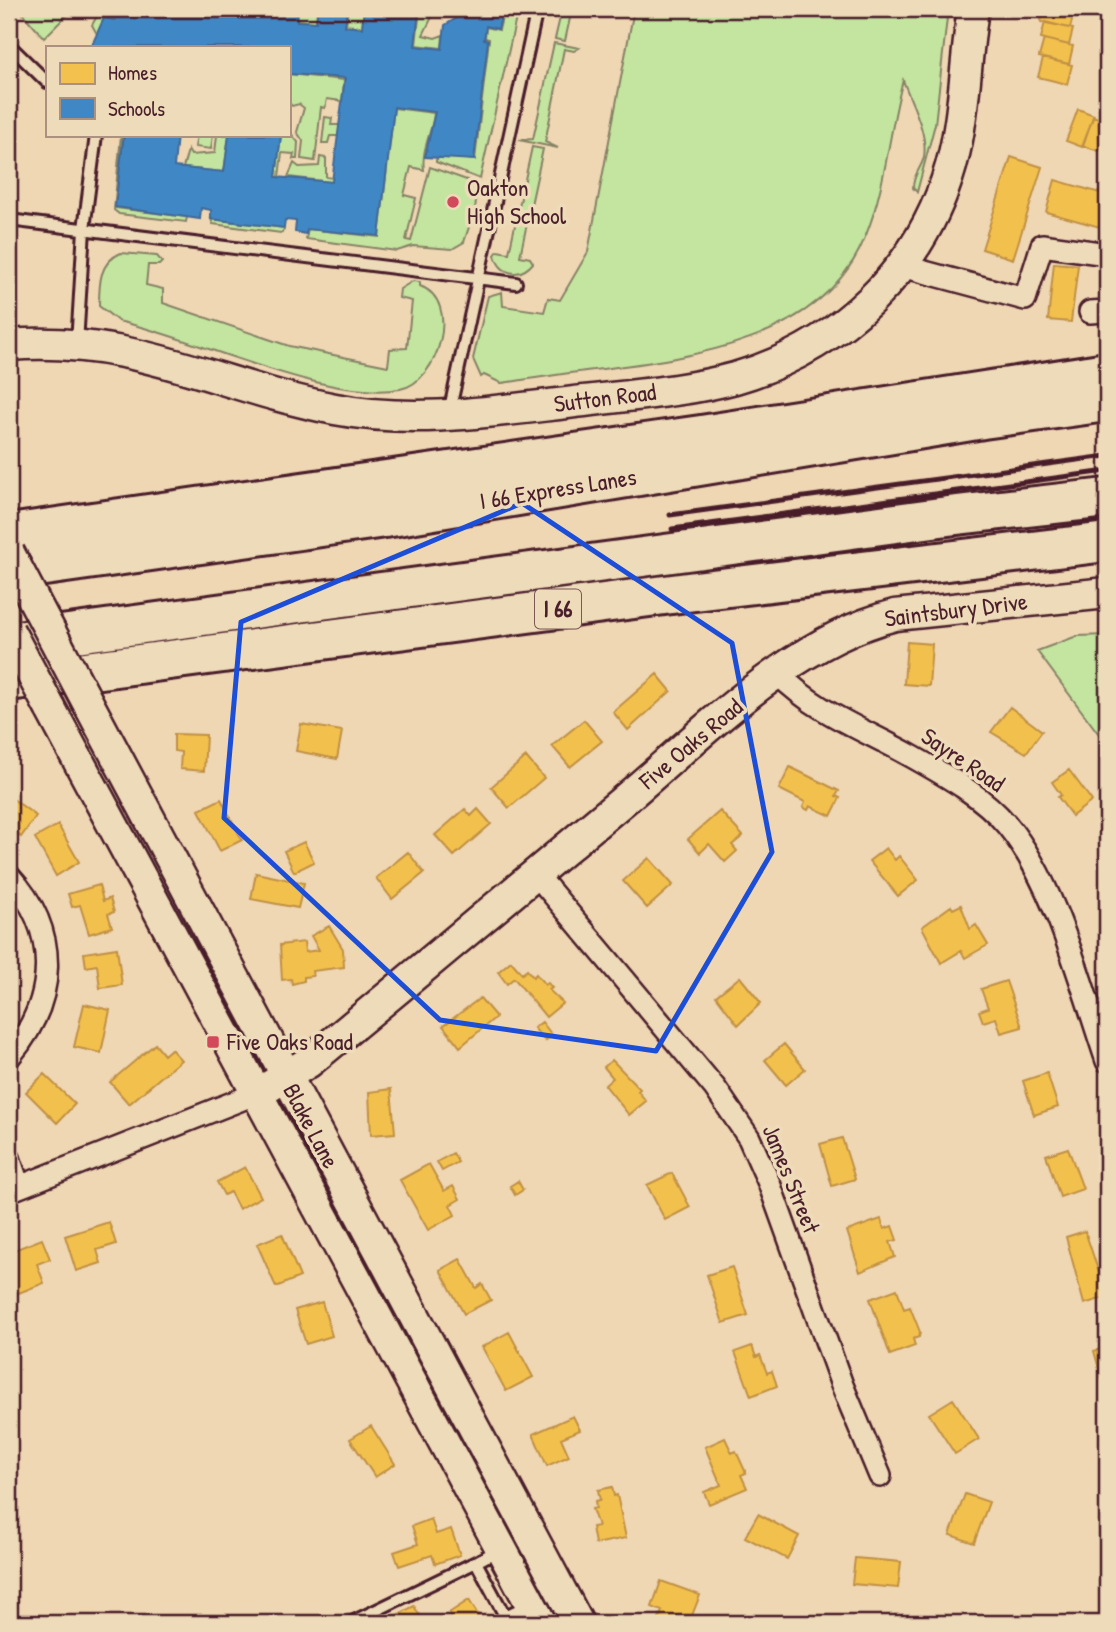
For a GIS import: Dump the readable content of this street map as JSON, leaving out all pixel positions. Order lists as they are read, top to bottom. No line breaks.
{"streets":{"highway":["I 66 Express Lanes","I 66"],"main road":["Sutton Road","Saintsbury Drive","Five Oaks Road","Blake Lane"],"street":["Sayre Road","James Street"]},"crossings":[["Saintsbury Drive","Five Oaks Road"],["Saintsbury Drive","Sayre Road"],["Five Oaks Road","Sayre Road"],["Five Oaks Road","Blake Lane"],["Five Oaks Road","James Street"]],"places":{"other":["Oakton High School"],"transit":["Five Oaks Road"]},"legend":["Homes","Schools"]}
